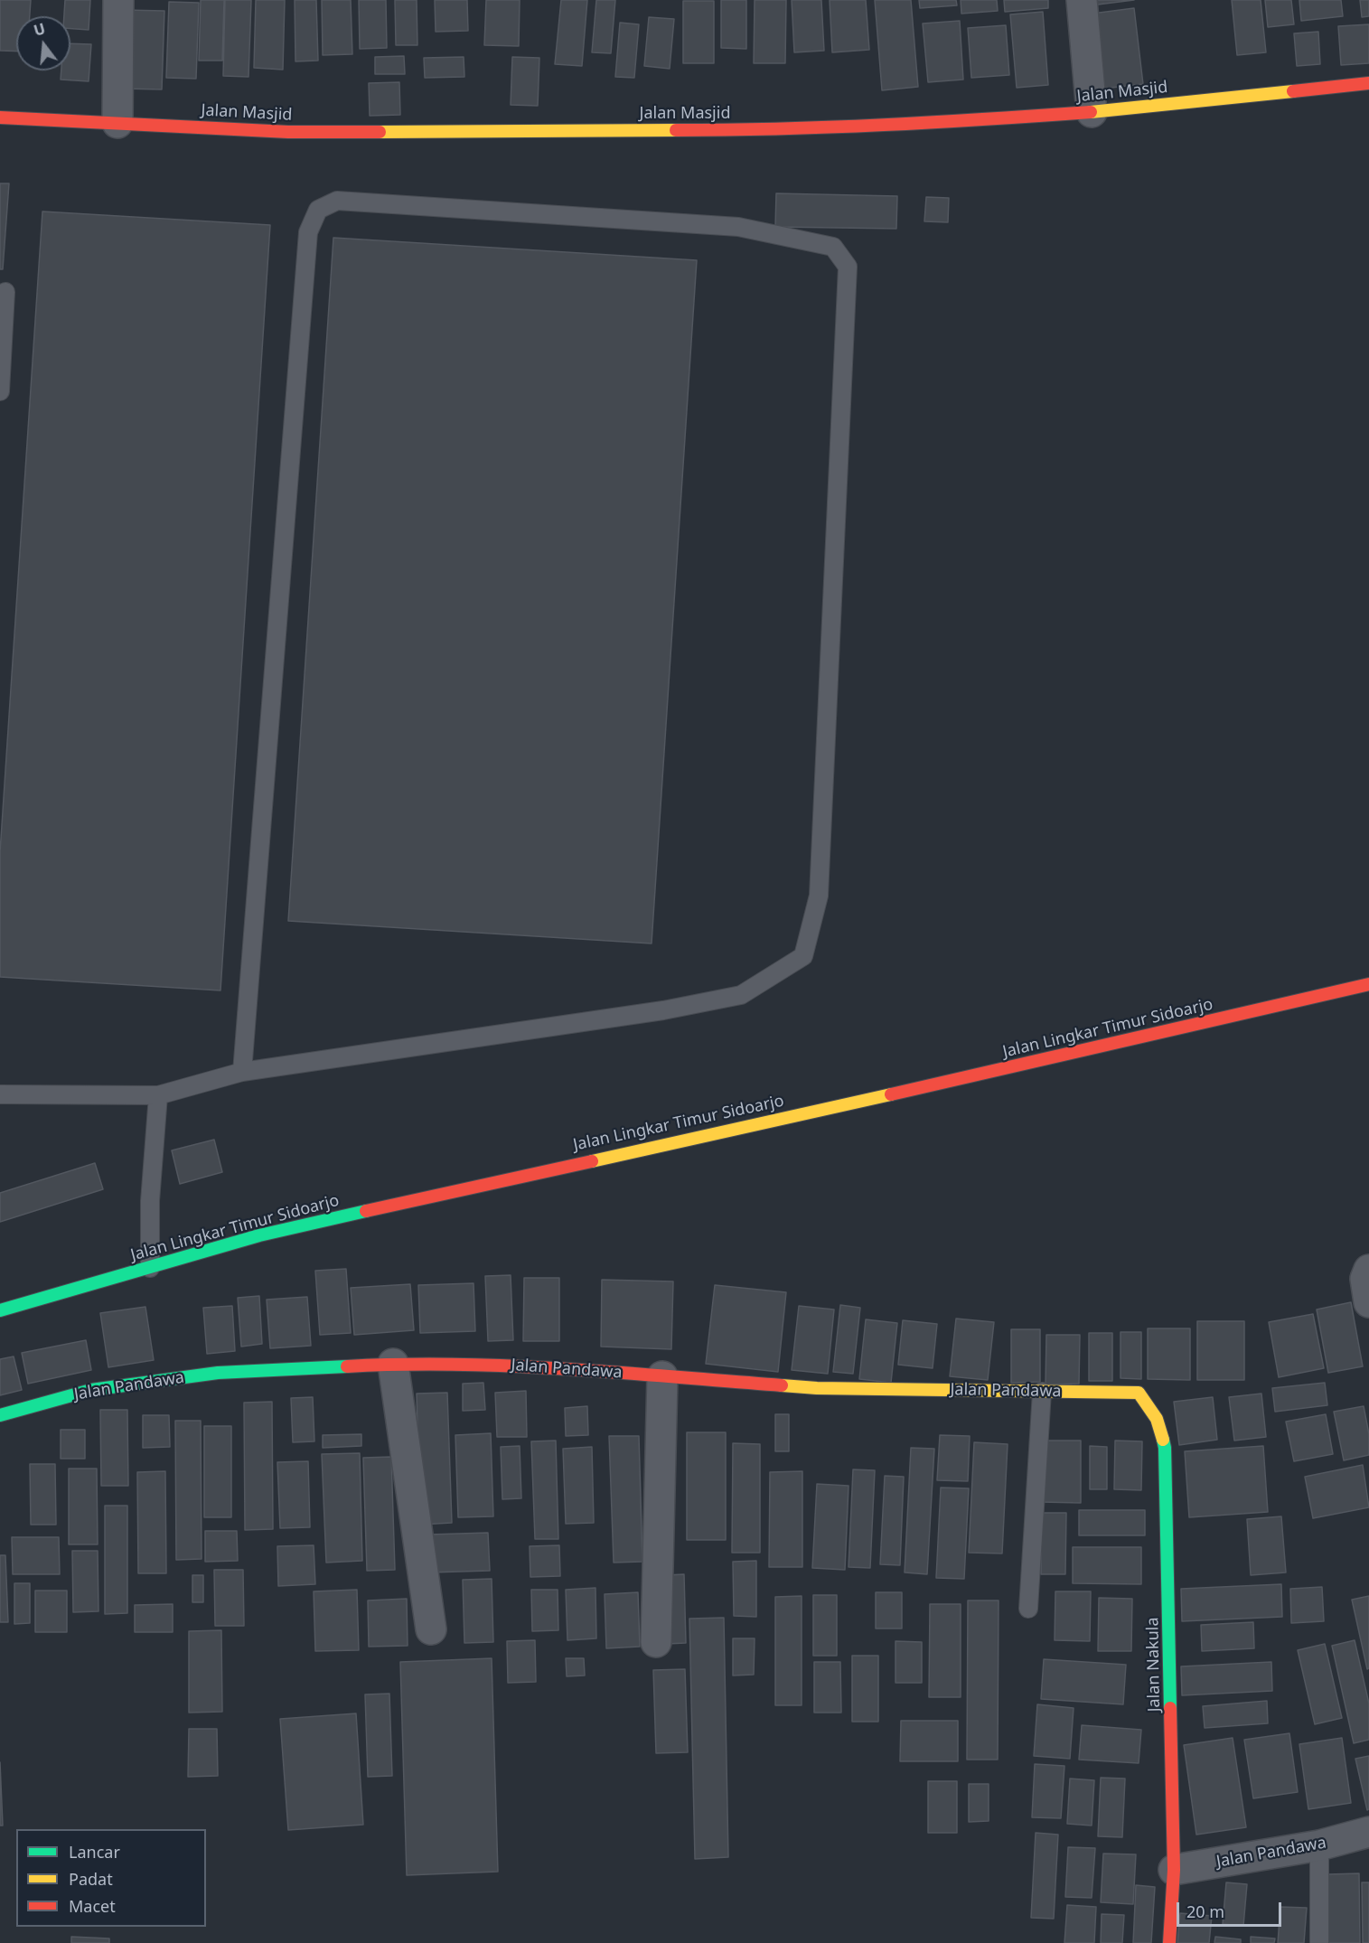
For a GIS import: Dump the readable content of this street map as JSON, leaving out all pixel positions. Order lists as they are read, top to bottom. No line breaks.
{"streets":{"street":["Jalan Masjid","Jalan Lingkar Timur Sidoarjo","Jalan Pandawa","Jalan Nakula"]},"crossings":[["Jalan Pandawa","Jalan Nakula"]],"legend":["Lancar","Padat","Macet"],"scale_bar":"20 m","north":"top"}
